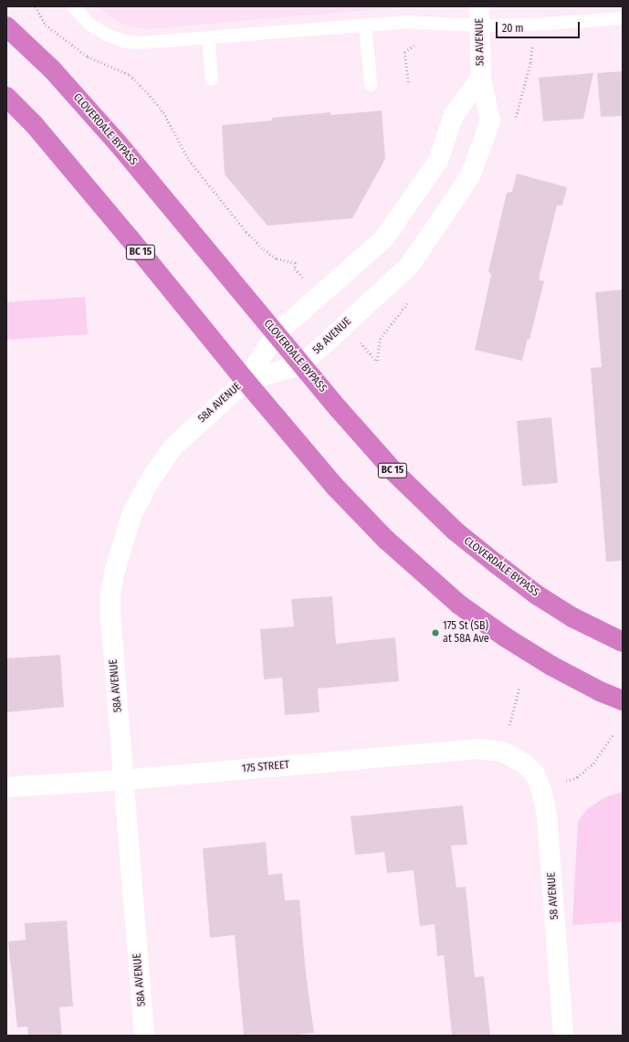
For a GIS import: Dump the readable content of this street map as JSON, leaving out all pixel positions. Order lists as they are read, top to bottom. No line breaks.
{"streets":{"highway":["CLOVERDALE BYPASS","BC 15"],"street":["58 AVENUE","58A AVENUE","175 STREET"]},"crossings":[["58 AVENUE","CLOVERDALE BYPASS"],["58 AVENUE","BC 15"],["58 AVENUE","58A AVENUE"],["58 AVENUE","175 STREET"],["BC 15","58A AVENUE"],["58A AVENUE","175 STREET"]],"places":["175 St (SB) at 58A Ave"],"scale_bar":"20 m"}
